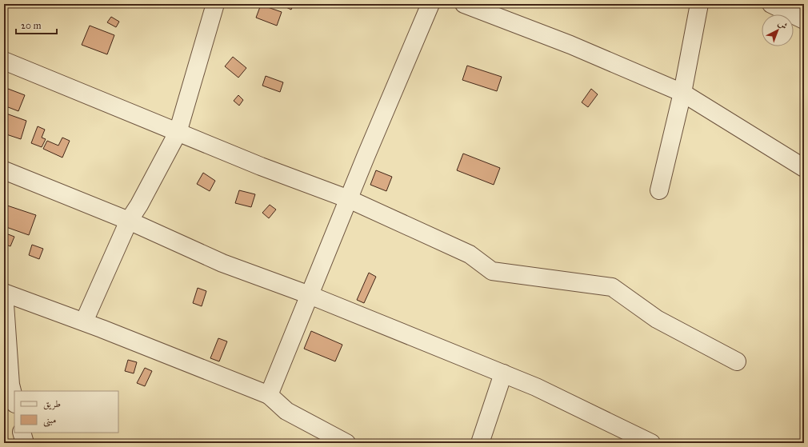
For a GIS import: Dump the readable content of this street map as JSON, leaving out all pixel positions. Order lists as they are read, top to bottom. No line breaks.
{"legend":["طريق","مبنى"],"scale_bar":"20 m","north":"top right"}
